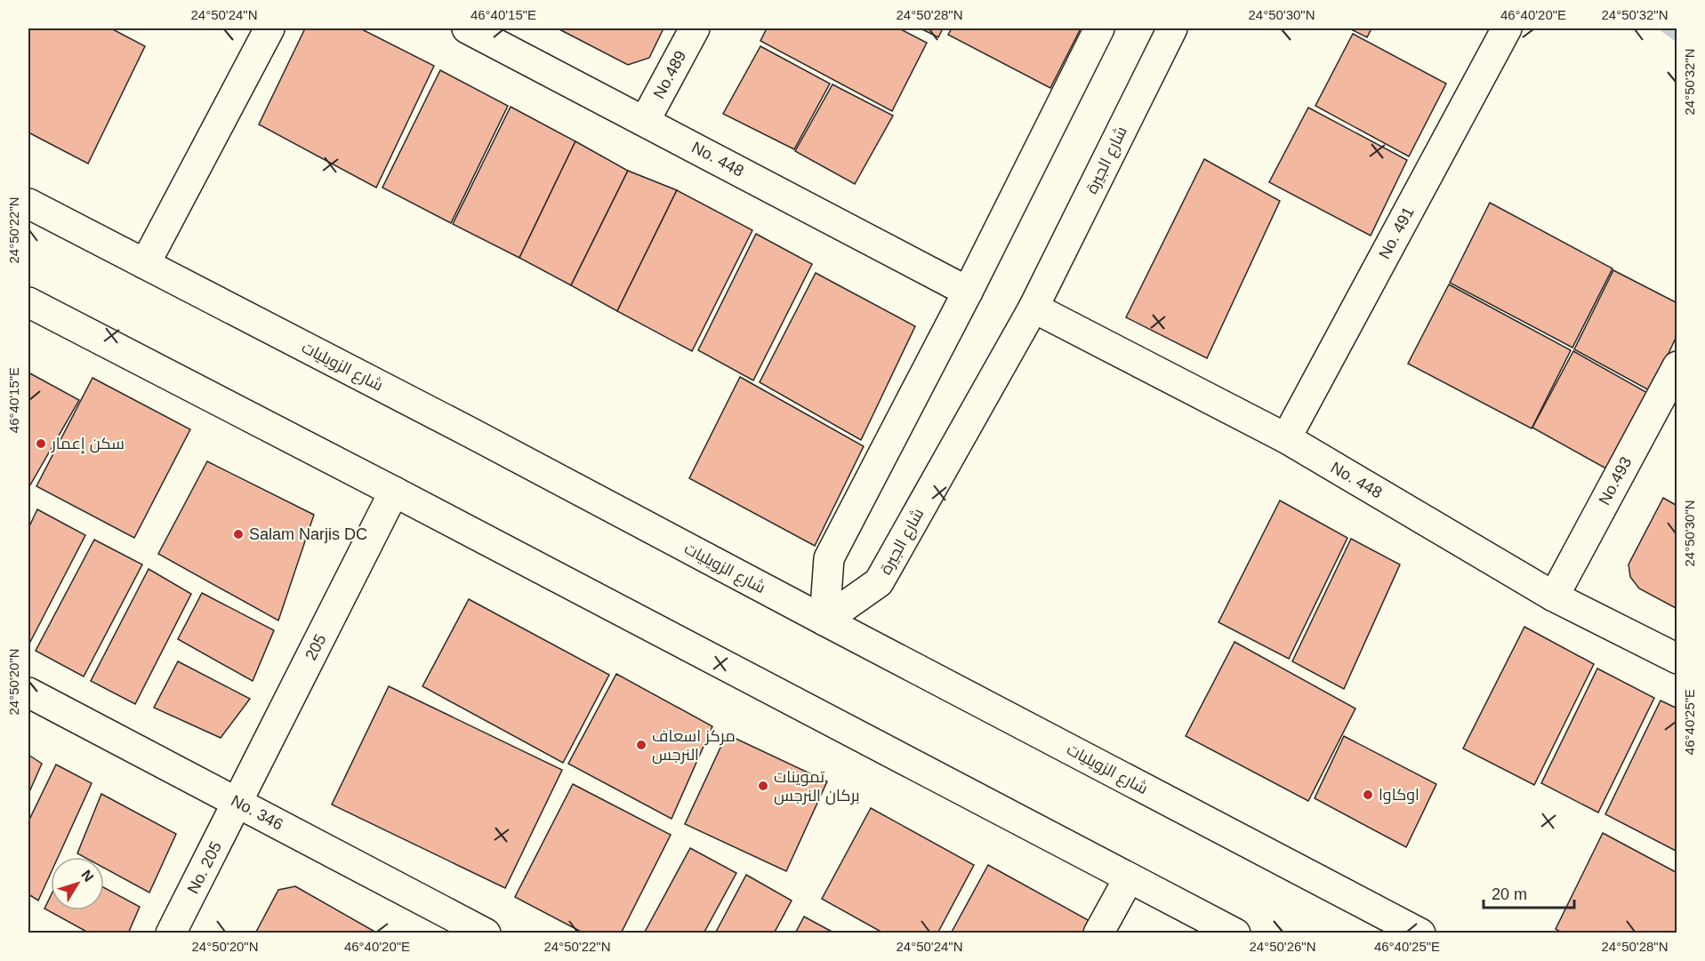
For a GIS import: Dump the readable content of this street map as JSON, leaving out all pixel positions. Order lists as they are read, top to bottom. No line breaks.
{"streets":{"street":["No.489","No. 448","شارع الجيرة","No. 491","شارع الزويليات","No.493","205","No. 346","No. 205"]},"crossings":[["No.489","No. 448"],["No. 448","شارع الجيرة"],["No. 448","No. 491"],["No. 448","No.493"],["شارع الجيرة","شارع الزويليات"],["205","No. 346"],["205","No. 205"],["No. 346","No. 205"]],"places":["سكن إعمار","Salam Narjis DC","مركز اسعاف النرجس","تموينات بركان النرجس","اوكاوا"],"scale_bar":"20 m","north":"top right","coordinates":["24°50'24\"N","46°40'15\"E","24°50'28\"N","24°50'30\"N","46°40'20\"E","24°50'32\"N","24°50'22\"N","24°50'20\"N","46°40'25\"E","24°50'26\"N"]}
